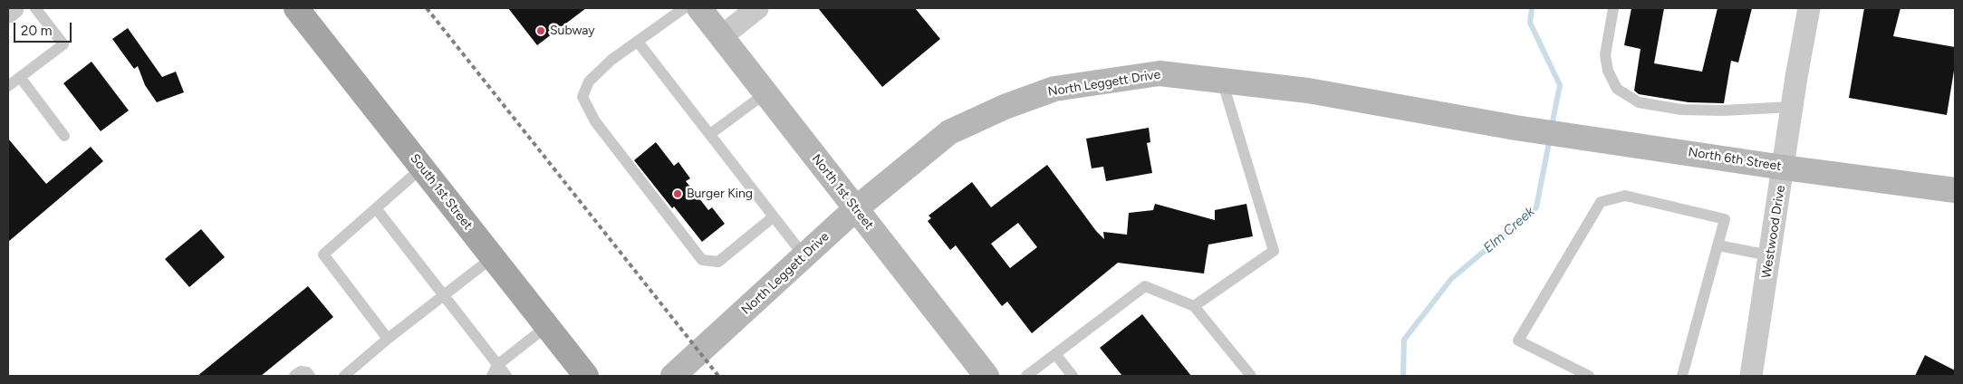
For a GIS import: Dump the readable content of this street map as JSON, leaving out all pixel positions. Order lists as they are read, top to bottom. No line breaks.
{"streets":{"main road":["North Leggett Drive","North 6th Street","South 1st Street","North 1st Street"],"street":["Westwood Drive"]},"crossings":[["North Leggett Drive","North 6th Street"],["North Leggett Drive","North 1st Street"],["North 6th Street","Westwood Drive"]],"water":["Elm Creek"],"places":["Subway","Burger King"],"scale_bar":"20 m"}
